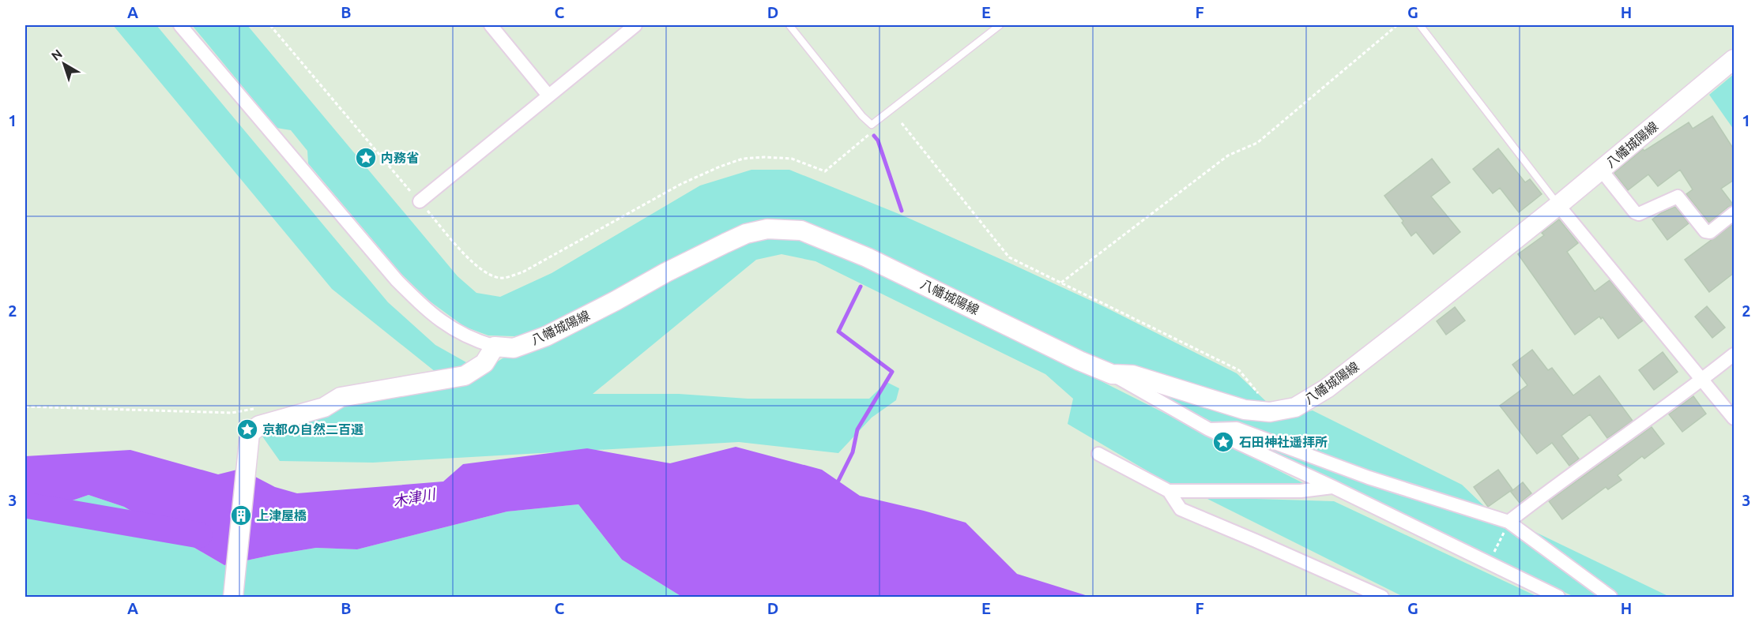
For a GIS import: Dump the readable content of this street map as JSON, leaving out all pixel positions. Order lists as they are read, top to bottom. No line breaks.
{"streets":{"main road":["八幡城陽線"]},"water":["木津川"],"places":{"place":["内務省","京都の自然二百選","石田神社遥拝所"],"building":["上津屋橋"]},"north":"top left","grid":{"columns":["A","B","C","D","E","F","G","H"],"rows":["1","2","3"]}}
